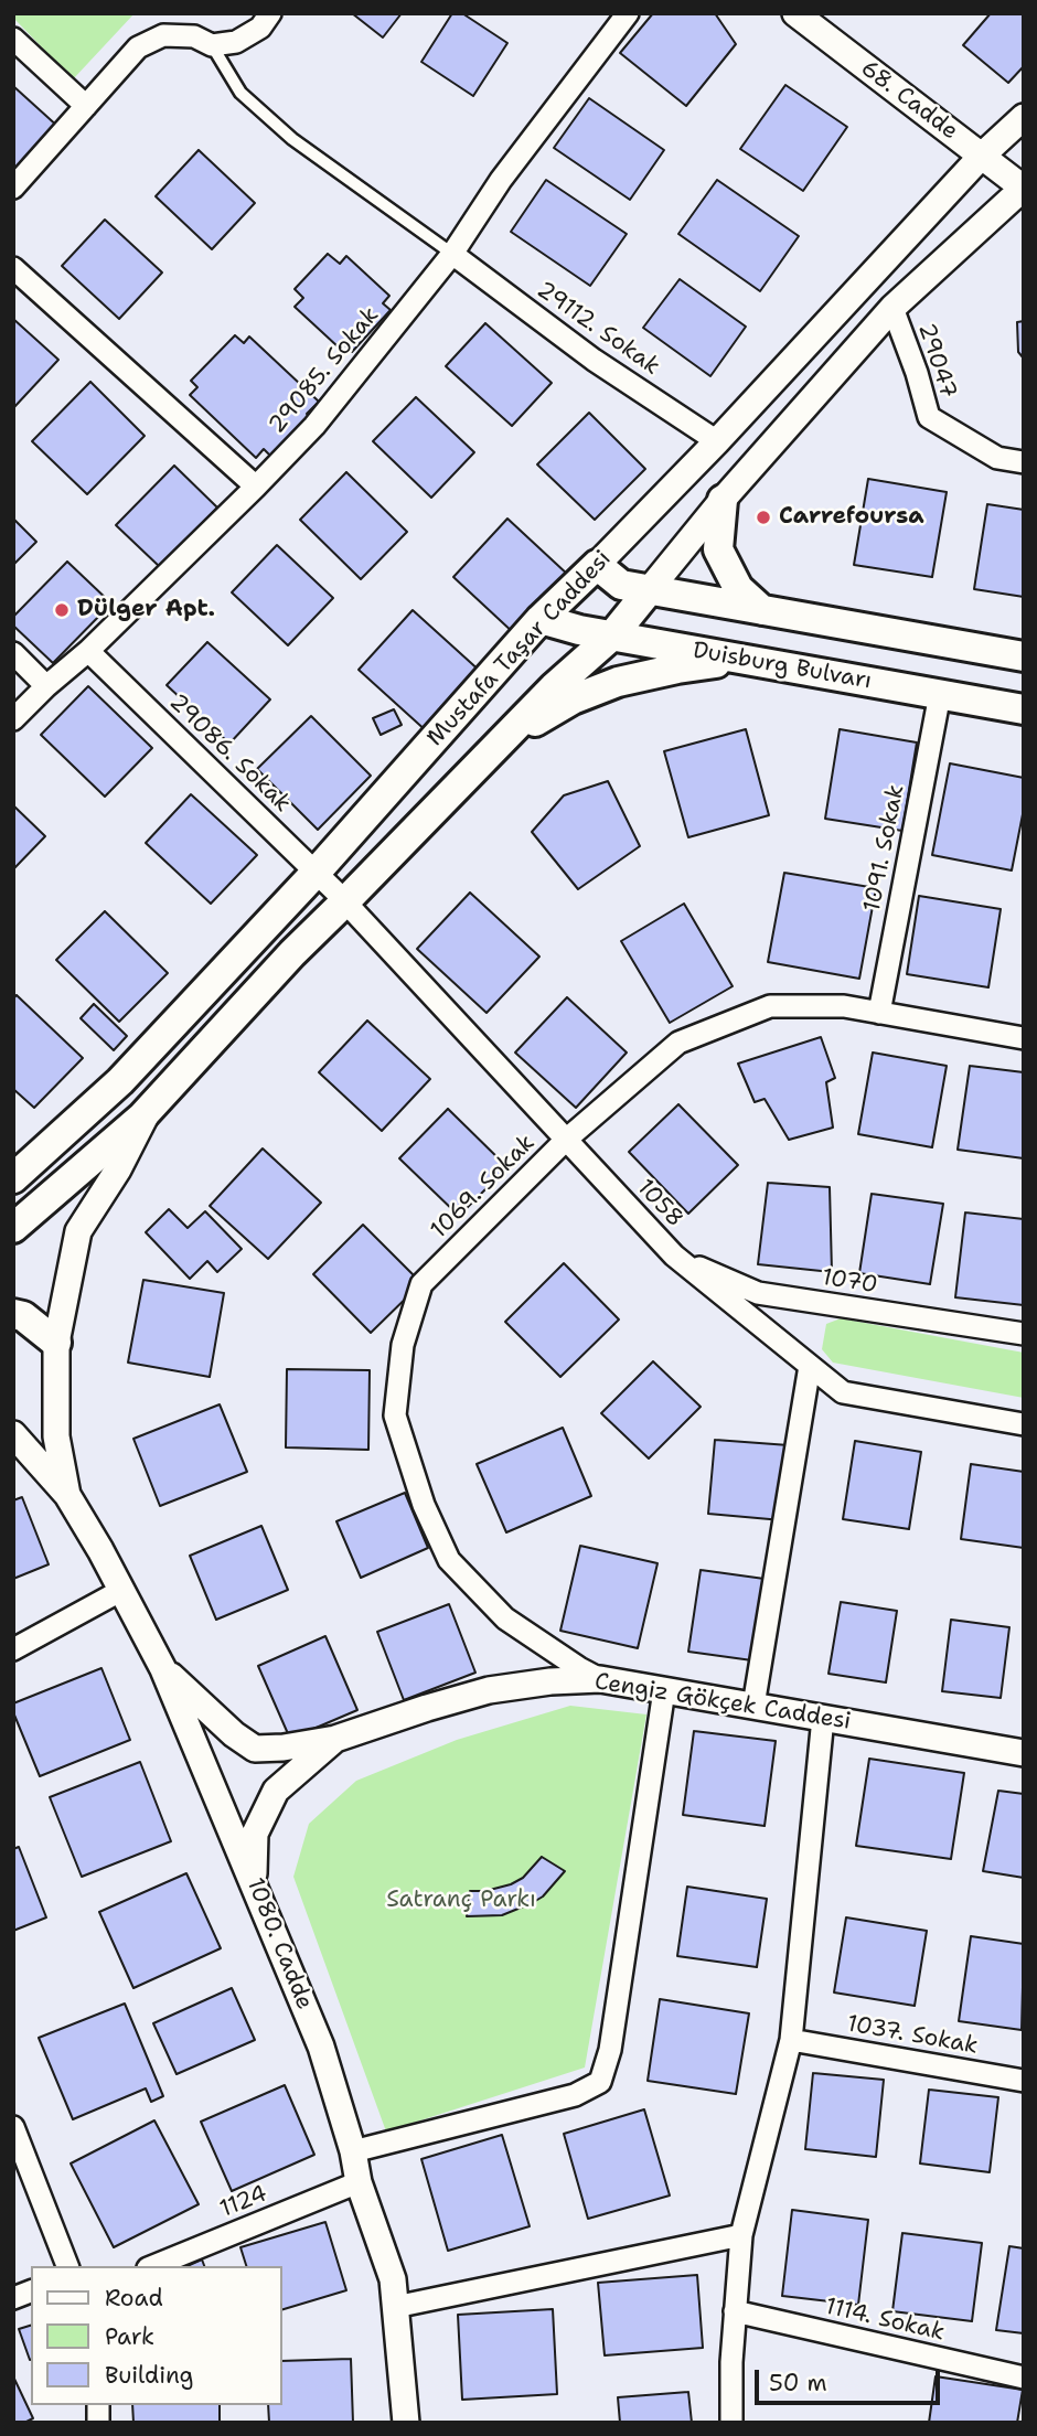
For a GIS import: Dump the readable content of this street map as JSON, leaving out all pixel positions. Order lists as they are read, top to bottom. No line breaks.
{"streets":{"main road":["Mustafa Taşar Caddesi","Duisburg Bulvarı"],"street":["68. Cadde","29112. Sokak","29047","29085. Sokak","29086. Sokak","1091. Sokak","1069. Sokak","1058","1070","Cengiz Gökçek Caddesi","1080. Cadde","1037. Sokak","1124","1114. Sokak"]},"crossings":[["68. Cadde","Mustafa Taşar Caddesi"],["29112. Sokak","29085. Sokak"],["29112. Sokak","Mustafa Taşar Caddesi"],["29047","Mustafa Taşar Caddesi"],["29085. Sokak","29086. Sokak"],["Mustafa Taşar Caddesi","Duisburg Bulvarı"],["Mustafa Taşar Caddesi","29086. Sokak"],["Mustafa Taşar Caddesi","1058"],["Duisburg Bulvarı","1091. Sokak"],["29086. Sokak","1058"],["1091. Sokak","1069. Sokak"],["1069. Sokak","1058"],["1069. Sokak","Cengiz Gökçek Caddesi"],["1058","1070"],["1080. Cadde","1124"]],"parks":["Satranç Parkı"],"places":["Carrefoursa","Dülger Apt."],"legend":["Road","Park","Building"],"scale_bar":"50 m"}
